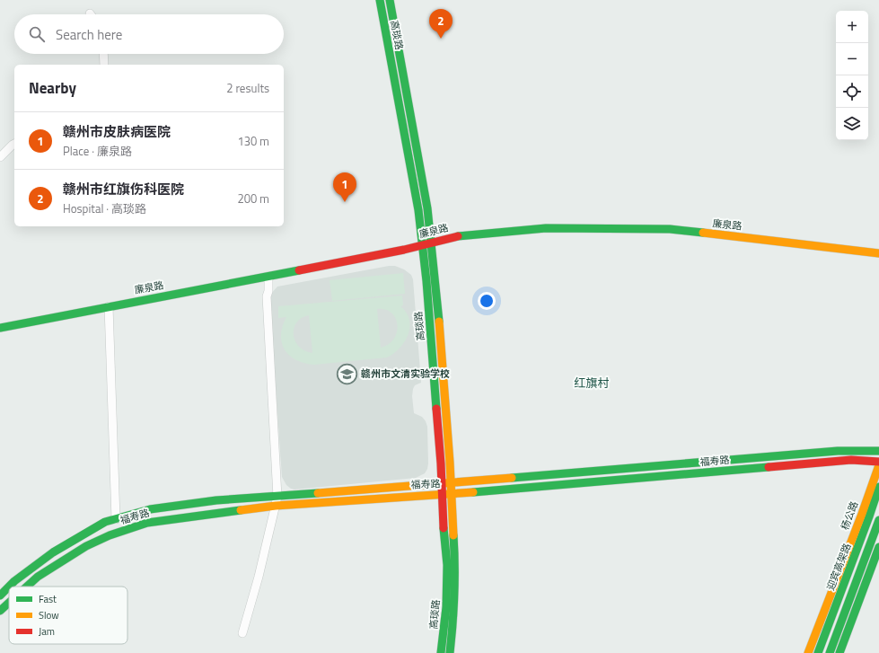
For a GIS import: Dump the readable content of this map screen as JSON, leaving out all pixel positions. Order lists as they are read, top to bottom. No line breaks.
{"streets":{"main road":["高琰路","廉泉路","福寿路","杨公路","迎宾高架路"]},"crossings":[["高琰路","廉泉路"],["高琰路","福寿路"]],"districts":["红旗村"],"places":{"school or university":["赣州市文清实验学校"]},"legend":["Fast","Slow","Jam"],"page":{"pins":["2","1"],"map_buttons":["+","−"],"search":"Search here","heading":["Nearby","2 results"],"list":[{"mark":"1","name":"赣州市皮肤病医院","note":"Place · 廉泉路","value":"130 m"},{"mark":"2","name":"赣州市红旗伤科医院","note":"Hospital · 高琰路","value":"200 m"}]}}
